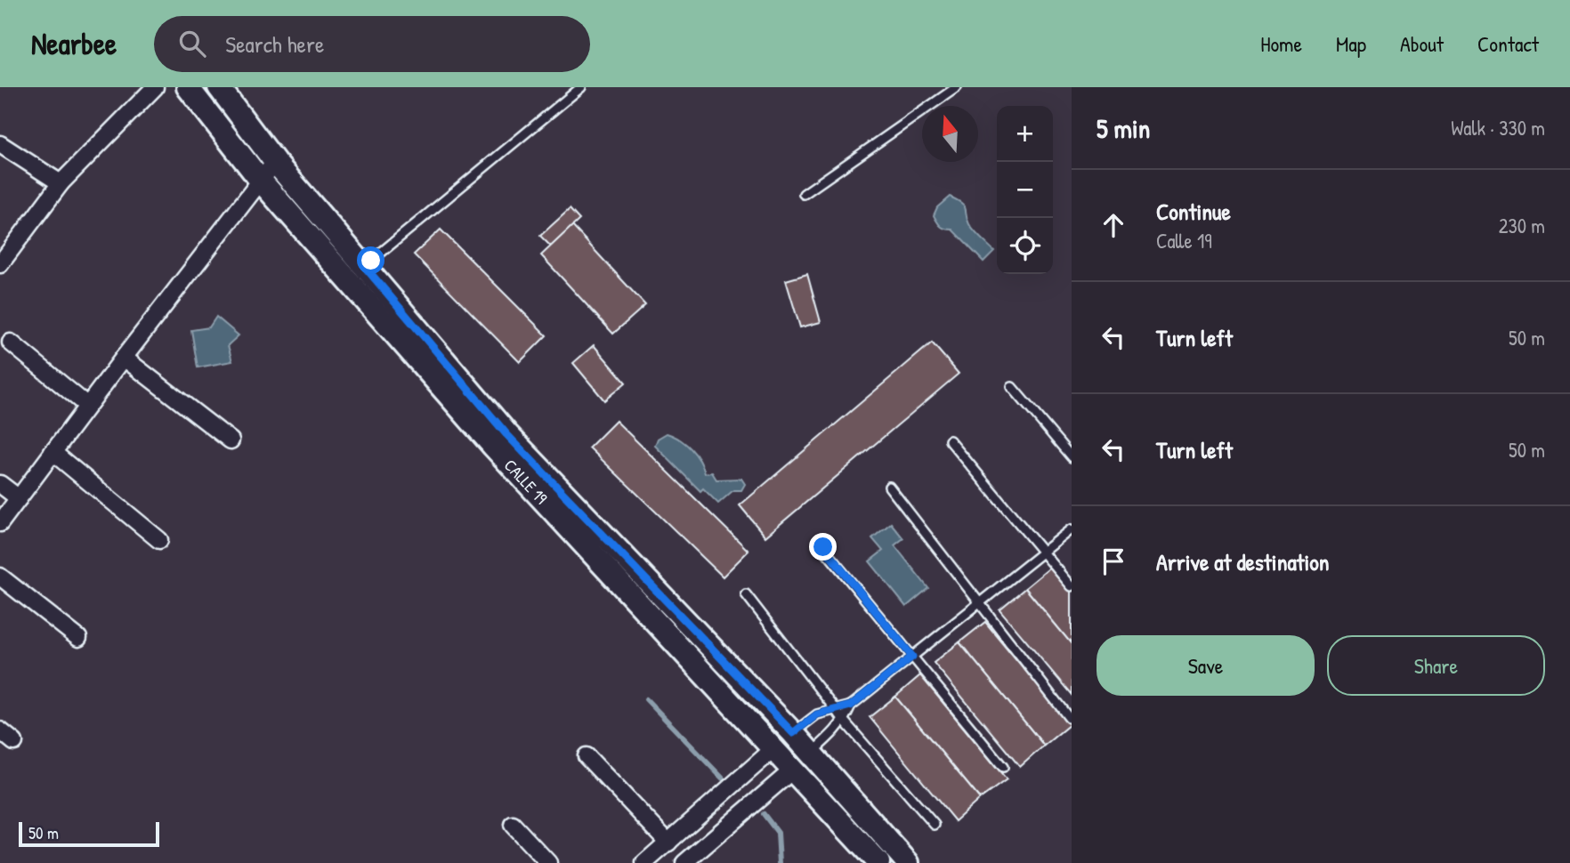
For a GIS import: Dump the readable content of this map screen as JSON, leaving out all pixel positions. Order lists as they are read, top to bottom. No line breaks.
{"streets":{"street":["CALLE 19"]},"scale_bar":"50 m","north":"top","page":{"header":"Nearbee","search":"Search here","nav":["Home","Map","About","Contact"],"heading":["5 min","Walk · 330 m"],"map_buttons":["+","−"],"list":[["Continue","Calle 19","230 m"],["Turn left","50 m"],["Turn left","50 m"],"Arrive at destination"],"buttons":["Save","Share"],"scale":"50 m"}}
